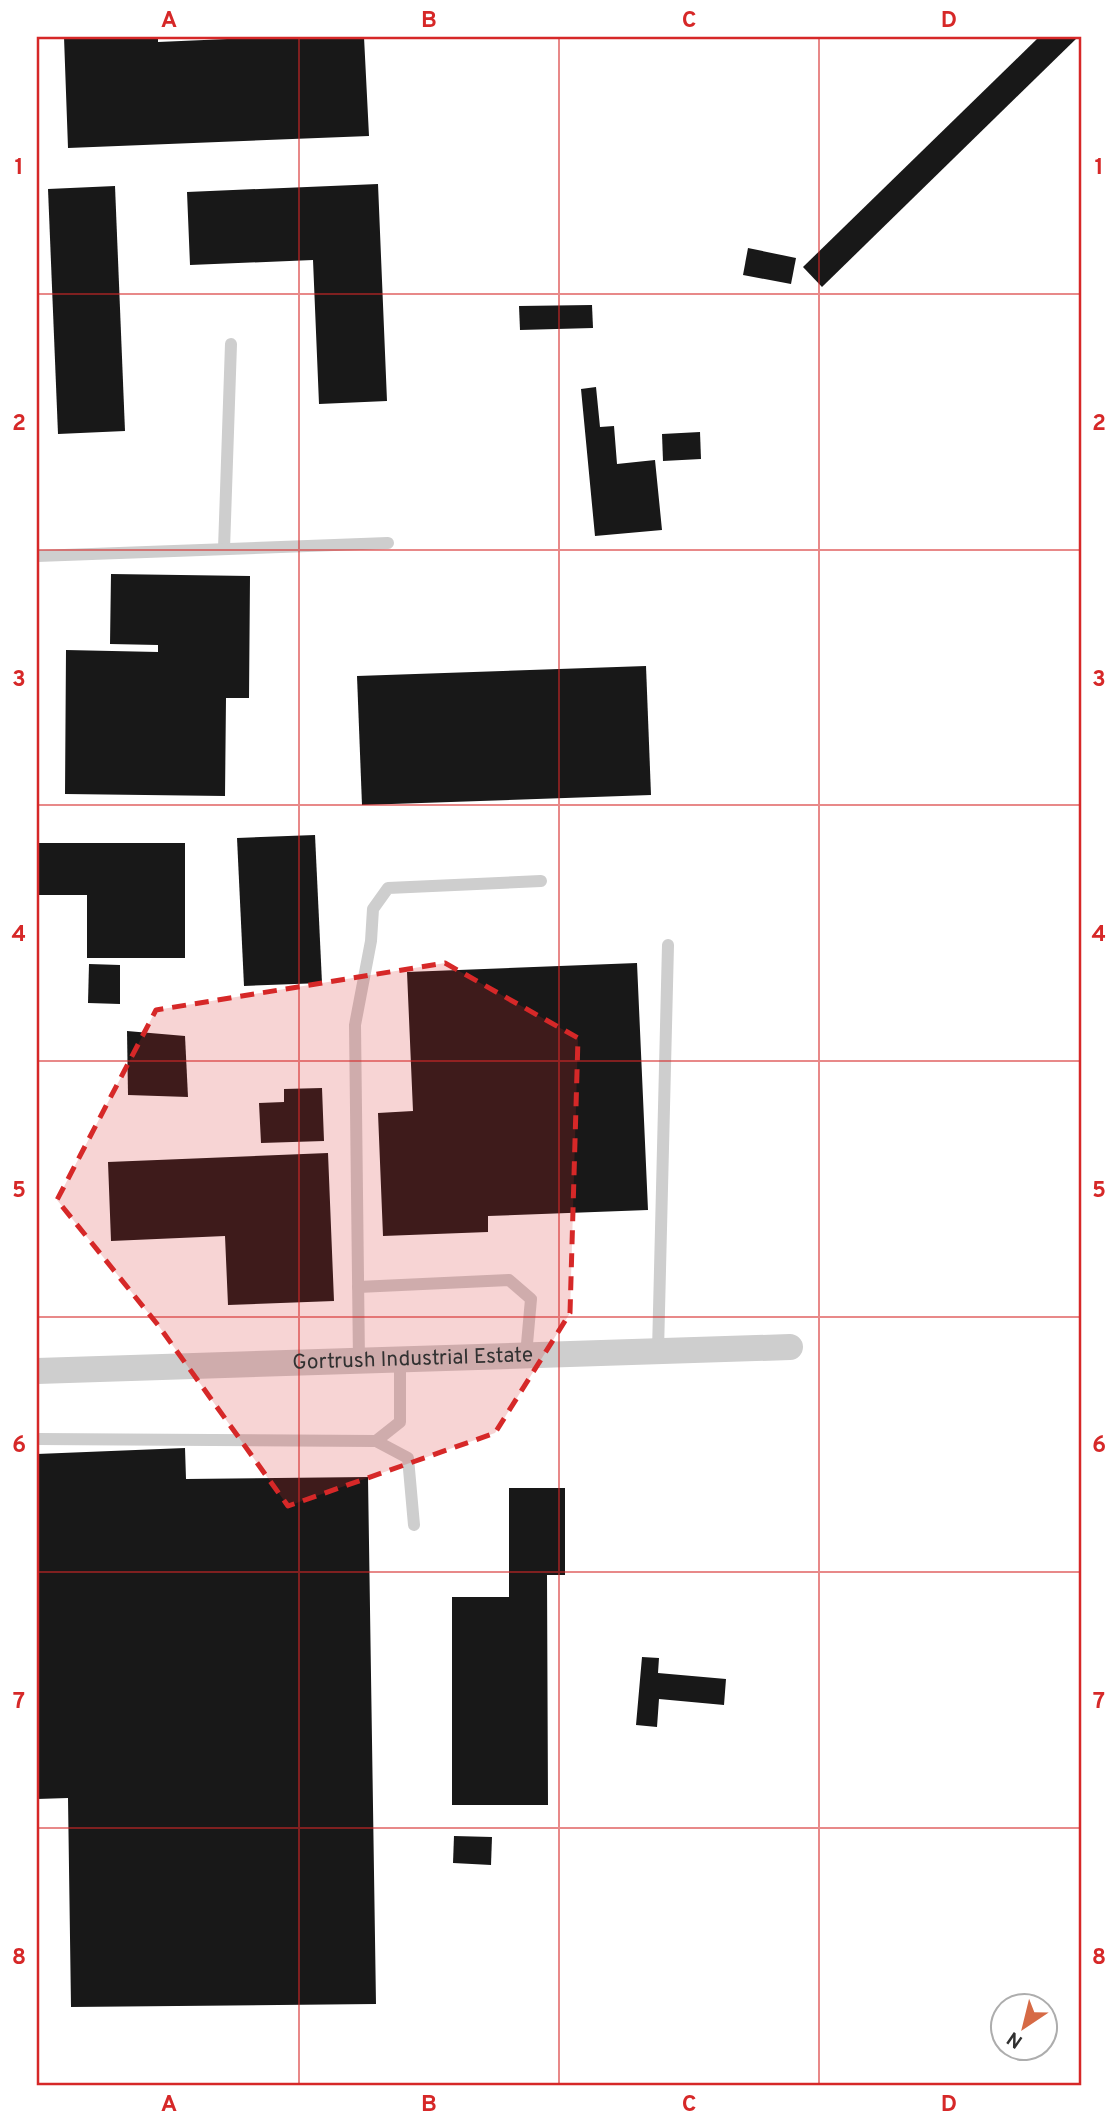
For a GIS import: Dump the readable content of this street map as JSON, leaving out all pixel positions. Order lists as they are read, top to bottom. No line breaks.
{"streets":{"street":["Gortrush Industrial Estate"]},"north":"bottom left","grid":{"columns":["A","B","C","D"],"rows":["1","2","3","4","5","6","7","8"]}}
